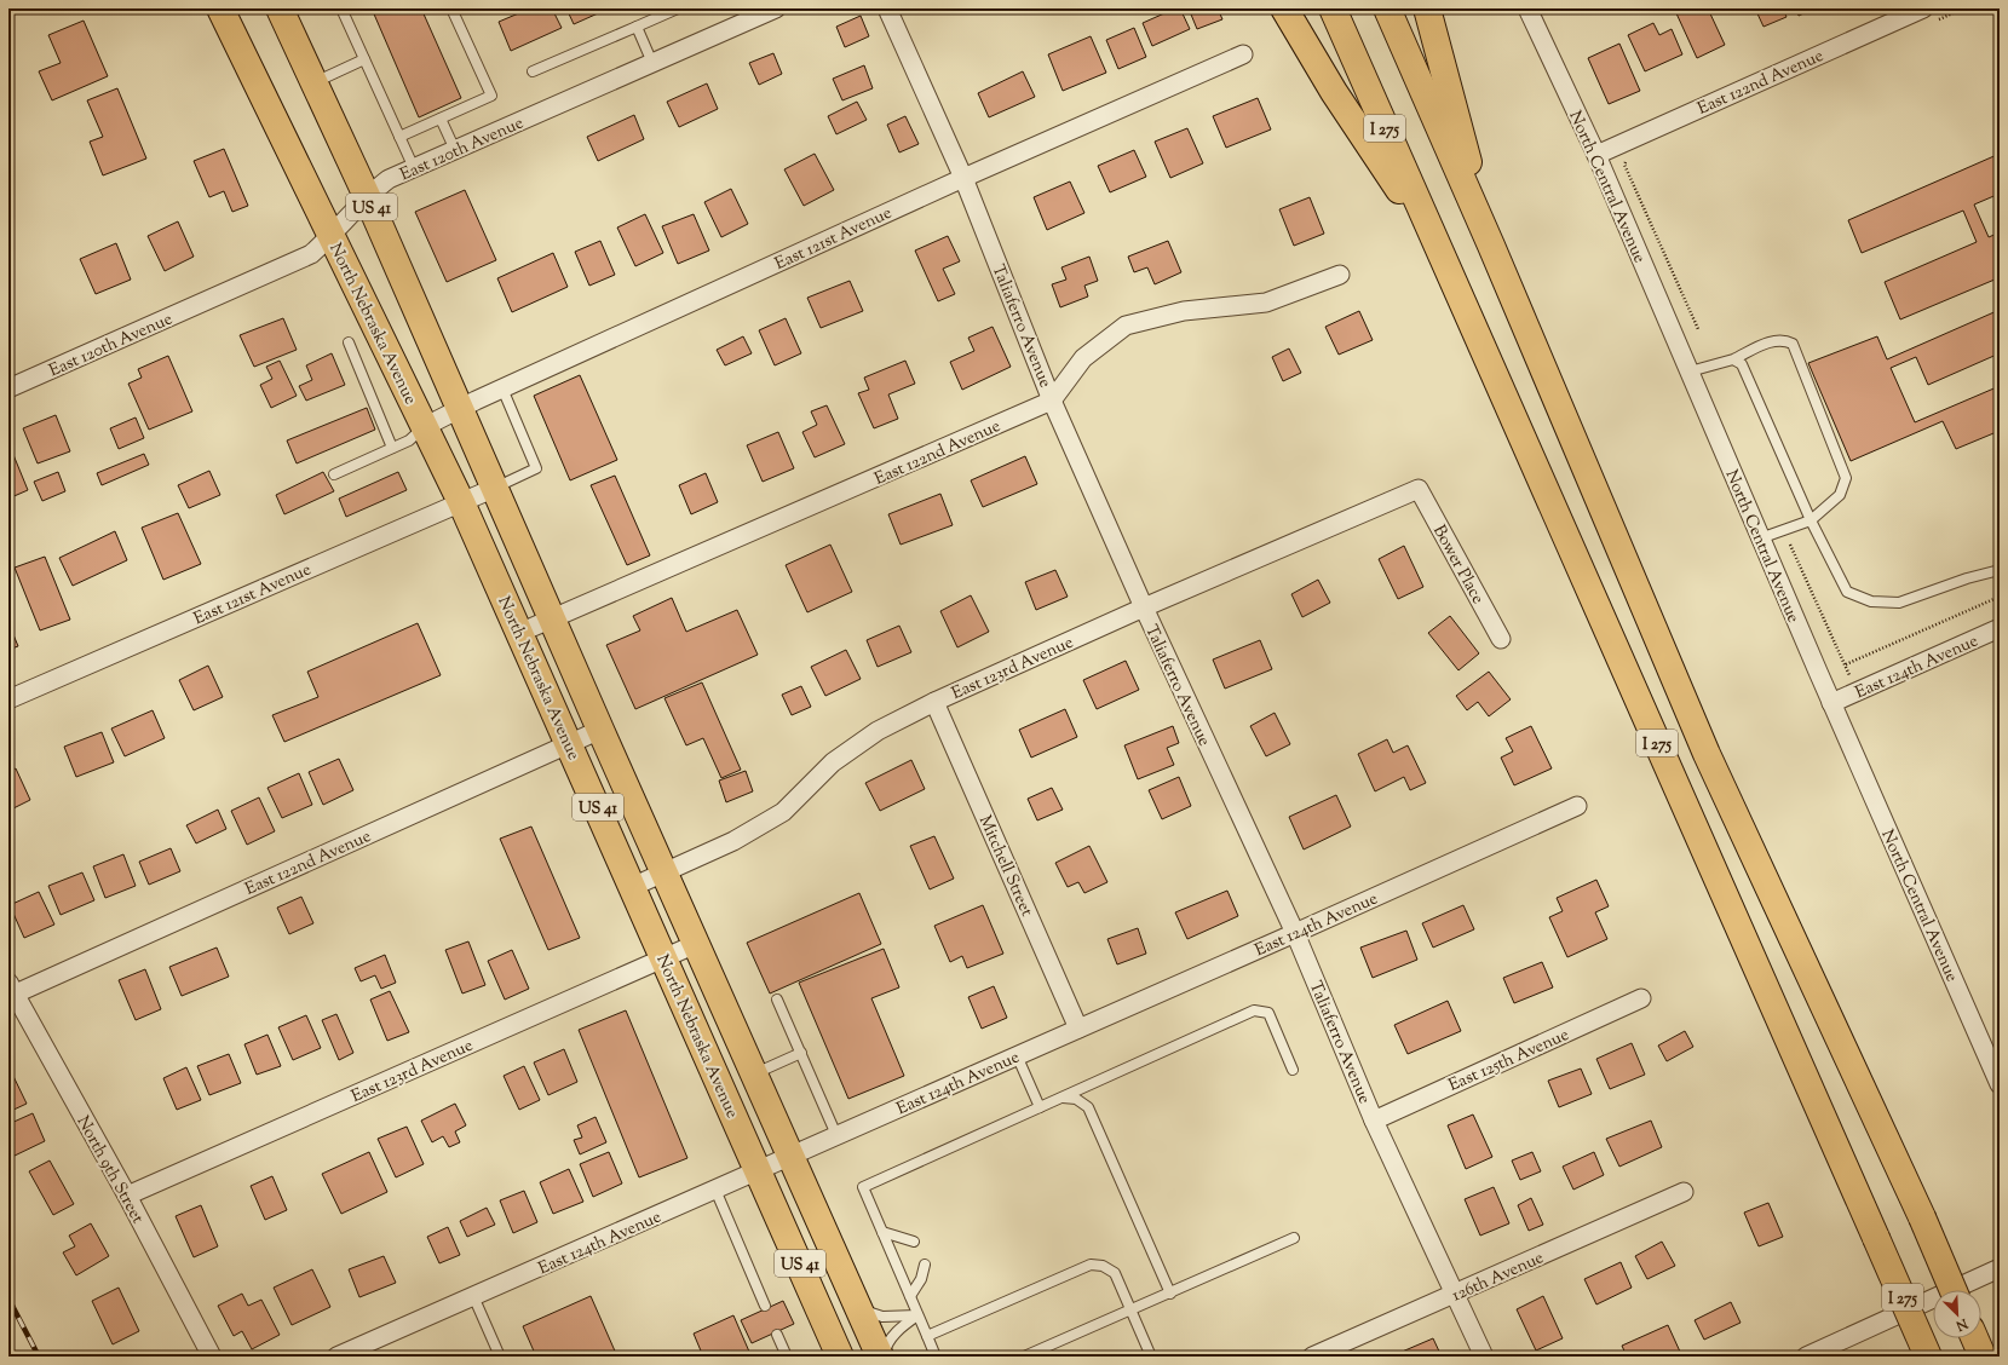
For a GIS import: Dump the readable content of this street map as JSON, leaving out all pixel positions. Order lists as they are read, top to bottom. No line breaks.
{"streets":{"main road":["I 275","US 41","North Nebraska Avenue"],"street":["East 122nd Avenue","East 120th Avenue","North Central Avenue","East 121st Avenue","Taliaferro Avenue","Bower Place","East 124th Avenue","East 123rd Avenue","Mitchell Street","East 125th Avenue","North 9th Street","126th Avenue"]},"crossings":[["East 122nd Avenue","North Central Avenue"],["East 122nd Avenue","North Nebraska Avenue"],["East 122nd Avenue","Taliaferro Avenue"],["East 122nd Avenue","North 9th Street"],["East 120th Avenue","North Nebraska Avenue"],["North Central Avenue","East 124th Avenue"],["East 121st Avenue","North Nebraska Avenue"],["East 121st Avenue","Taliaferro Avenue"],["North Nebraska Avenue","East 124th Avenue"],["North Nebraska Avenue","East 123rd Avenue"],["Taliaferro Avenue","East 124th Avenue"],["Taliaferro Avenue","East 123rd Avenue"],["Taliaferro Avenue","East 125th Avenue"],["Taliaferro Avenue","126th Avenue"],["Bower Place","East 123rd Avenue"],["East 124th Avenue","Mitchell Street"],["East 123rd Avenue","Mitchell Street"],["East 123rd Avenue","North 9th Street"]],"north":"bottom right"}
